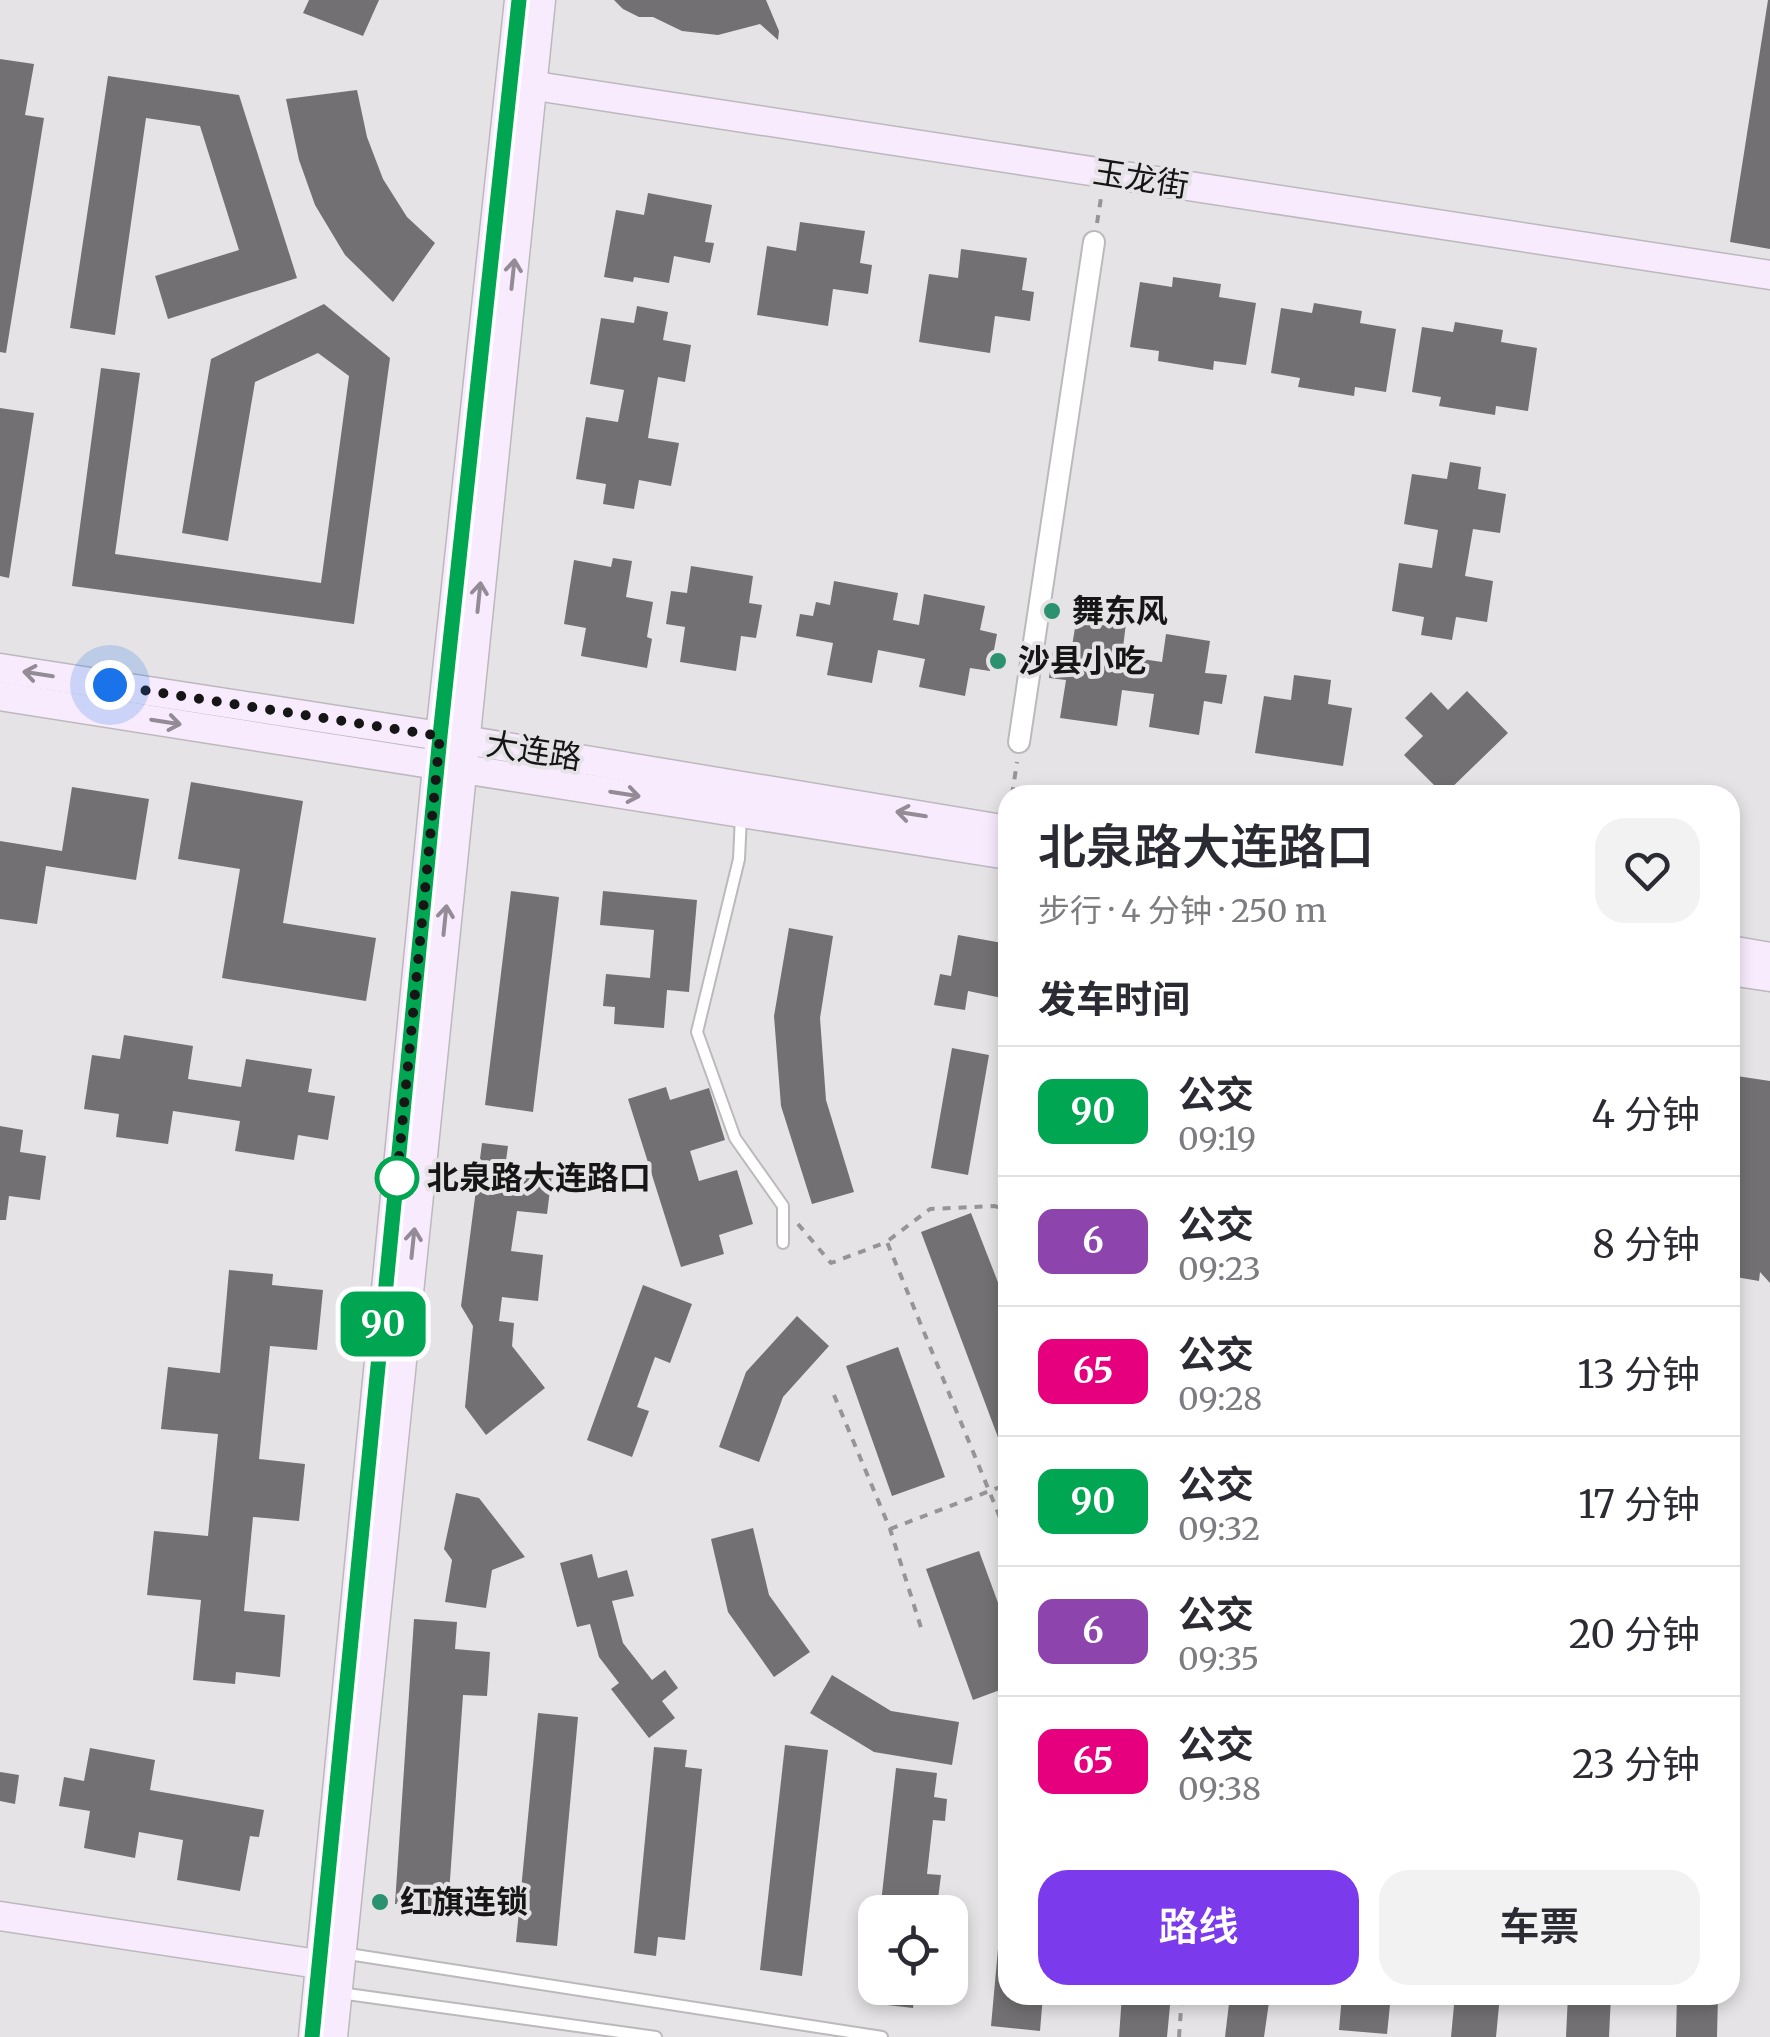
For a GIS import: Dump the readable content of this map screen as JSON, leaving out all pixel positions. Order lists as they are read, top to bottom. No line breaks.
{"streets":{"street":["玉龙街","大连路"]},"places":["舞东风","沙县小吃","北泉路大连路口","红旗连锁"],"lines":["bus line 90"],"page":{"on_map":"90","heading":[["北泉路大连路口","步行 · 4 分钟 · 250 m"],"发车时间"],"list":[{"mark":"90","name":"公交","note":"09:19","value":"4 分钟"},{"mark":"6","name":"公交","note":"09:23","value":"8 分钟"},{"mark":"65","name":"公交","note":"09:28","value":"13 分钟"},{"mark":"90","name":"公交","note":"09:32","value":"17 分钟"},{"mark":"6","name":"公交","note":"09:35","value":"20 分钟"},{"mark":"65","name":"公交","note":"09:38","value":"23 分钟"}],"buttons":["路线","车票"]}}
